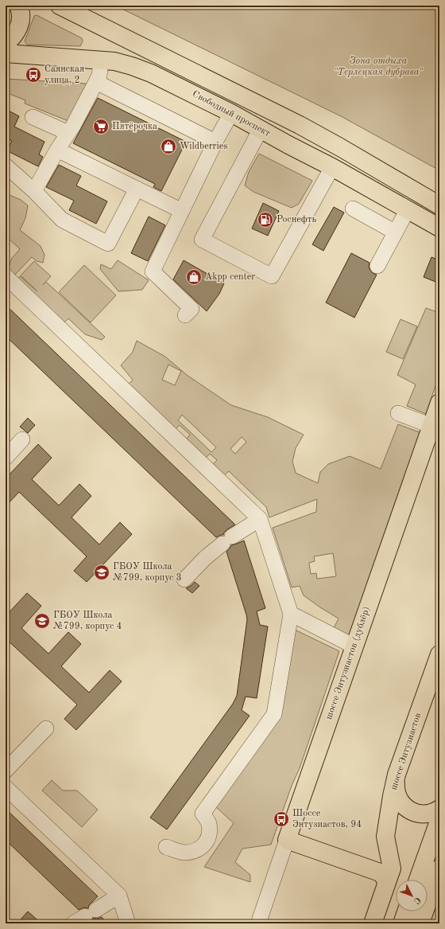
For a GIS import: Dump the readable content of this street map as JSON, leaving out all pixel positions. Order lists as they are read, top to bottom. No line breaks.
{"streets":{"main road":["Свободный проспект","шоссе Энтузиастов (дублёр)","шоссе Энтузиастов"]},"parks":["Зона отдыха \"Терлецкая дубрава\""],"places":{"bus stop":["Саянская улица, 2","Шоссе Энтузиастов, 94"],"supermarket":["Пятёрочка"],"shop":["Wildberries","Akpp center"],"fuel station":["Роснефть"],"school or university":["ГБОУ Школа №799, корпус 3","ГБОУ Школа №799, корпус 4"]},"north":"bottom right"}
